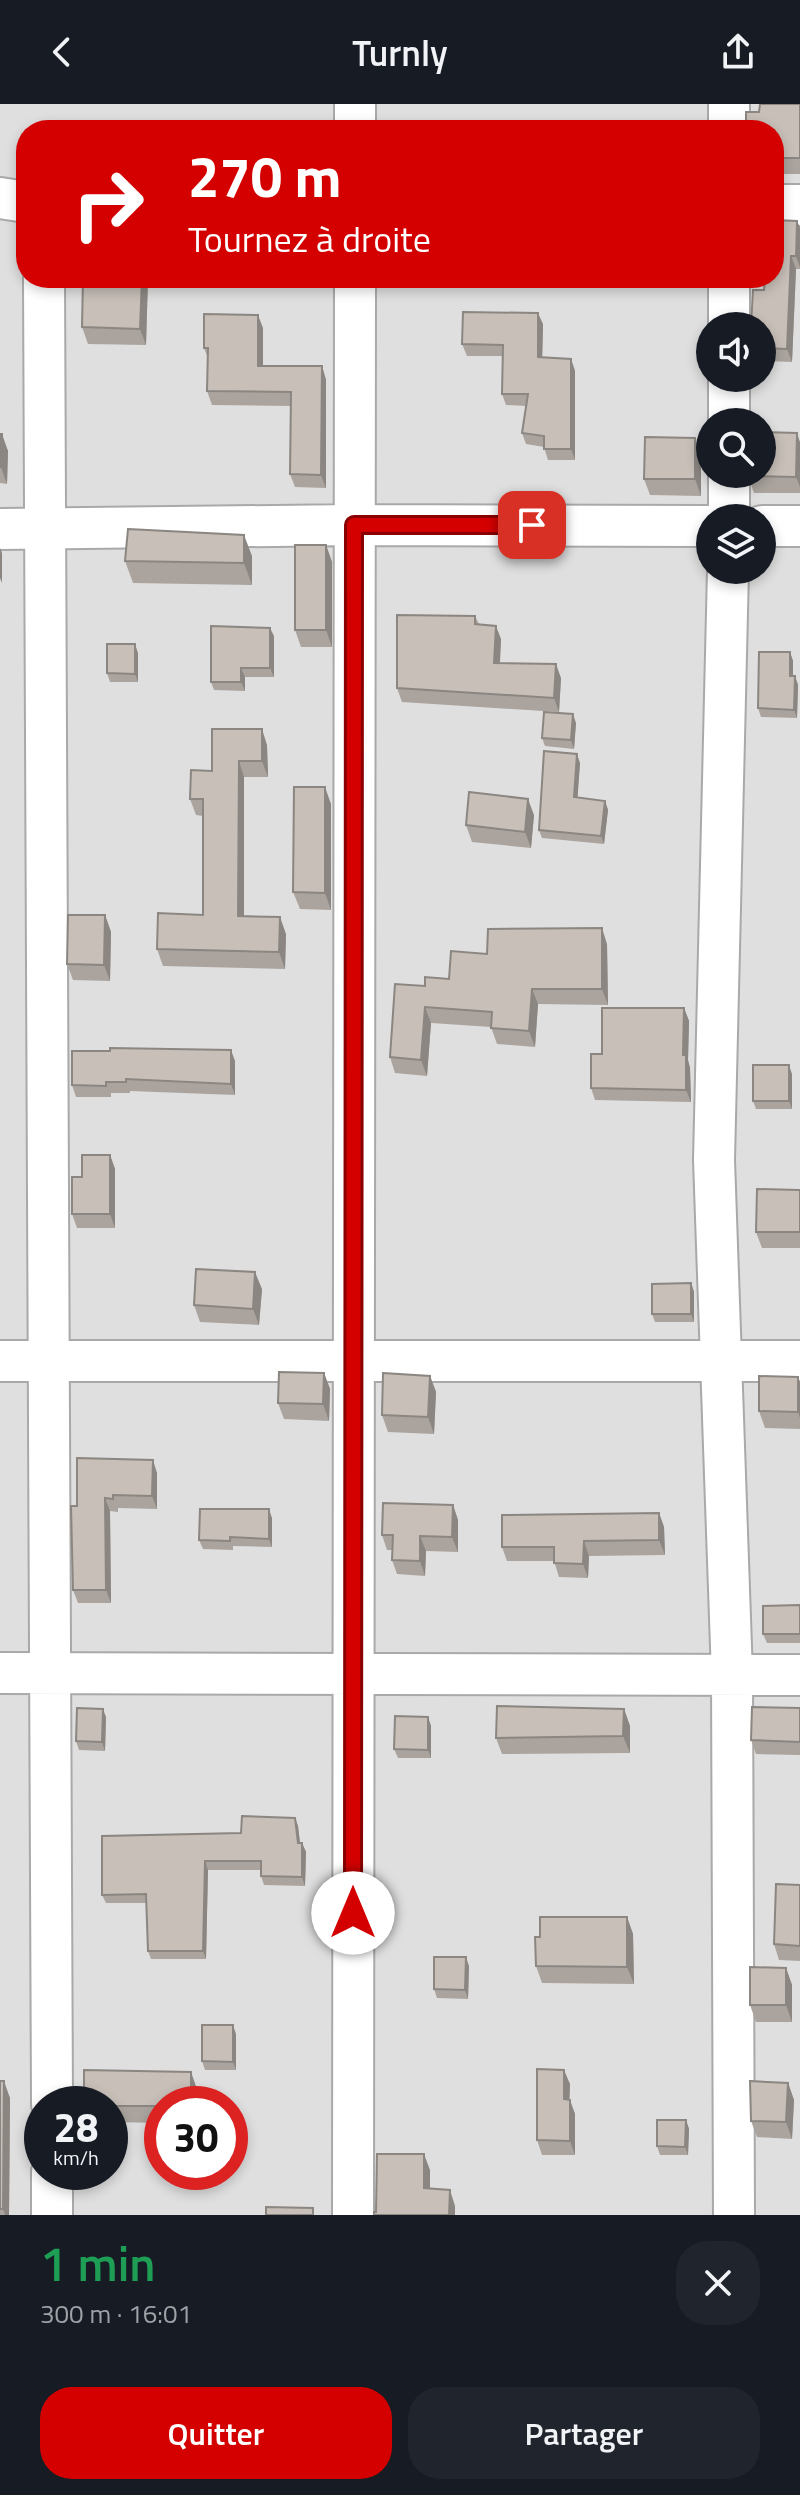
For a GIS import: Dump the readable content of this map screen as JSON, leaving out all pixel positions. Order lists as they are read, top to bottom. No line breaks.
{"page":{"header":"Turnly","turn":["270 m","Tournez à droite"],"speed":"28 km/h","limit":"30","heading":["1 min","300 m · 16:01"],"buttons":["Quitter","Partager"]}}
